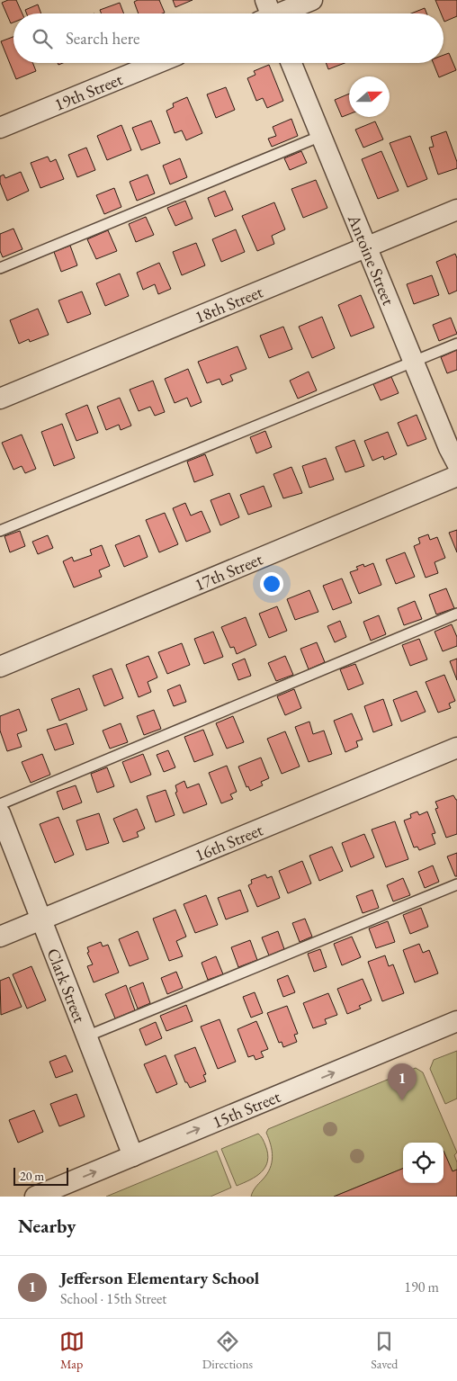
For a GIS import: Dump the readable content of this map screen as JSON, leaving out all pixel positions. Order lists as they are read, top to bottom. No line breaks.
{"streets":{"street":["19th Street","Antoine Street","18th Street","17th Street","16th Street","Clark Street","15th Street"]},"crossings":[["Antoine Street","18th Street"],["16th Street","Clark Street"],["Clark Street","15th Street"]],"one_way":["15th Street"],"scale_bar":"20 m","north":"right","page":{"search":"Search here","pins":"1","scale":"20 m","heading":"Nearby","list":[{"mark":"1","name":"Jefferson Elementary School","note":"School · 15th Street","value":"190 m"}],"nav":["Map","Directions","Saved"]}}
